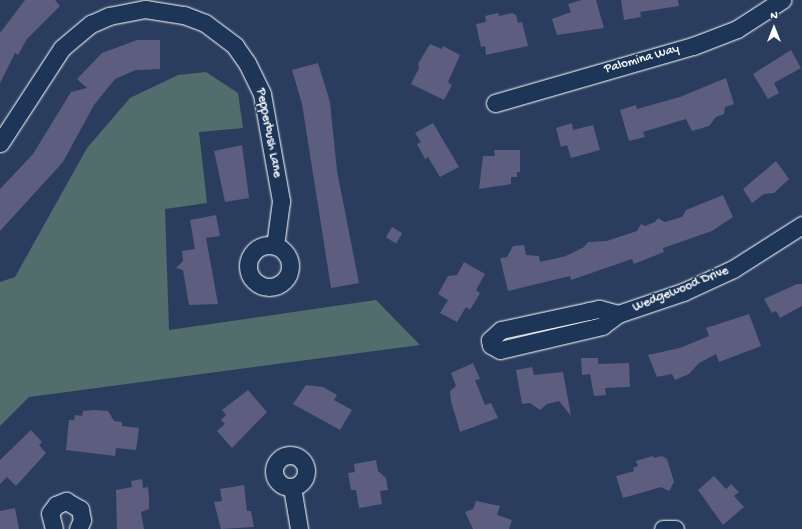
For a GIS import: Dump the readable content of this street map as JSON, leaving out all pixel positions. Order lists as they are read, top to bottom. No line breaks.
{"streets":{"street":["Palomina Way","Pepperbush Lane","Wedgewood Drive"]},"north":"top"}
